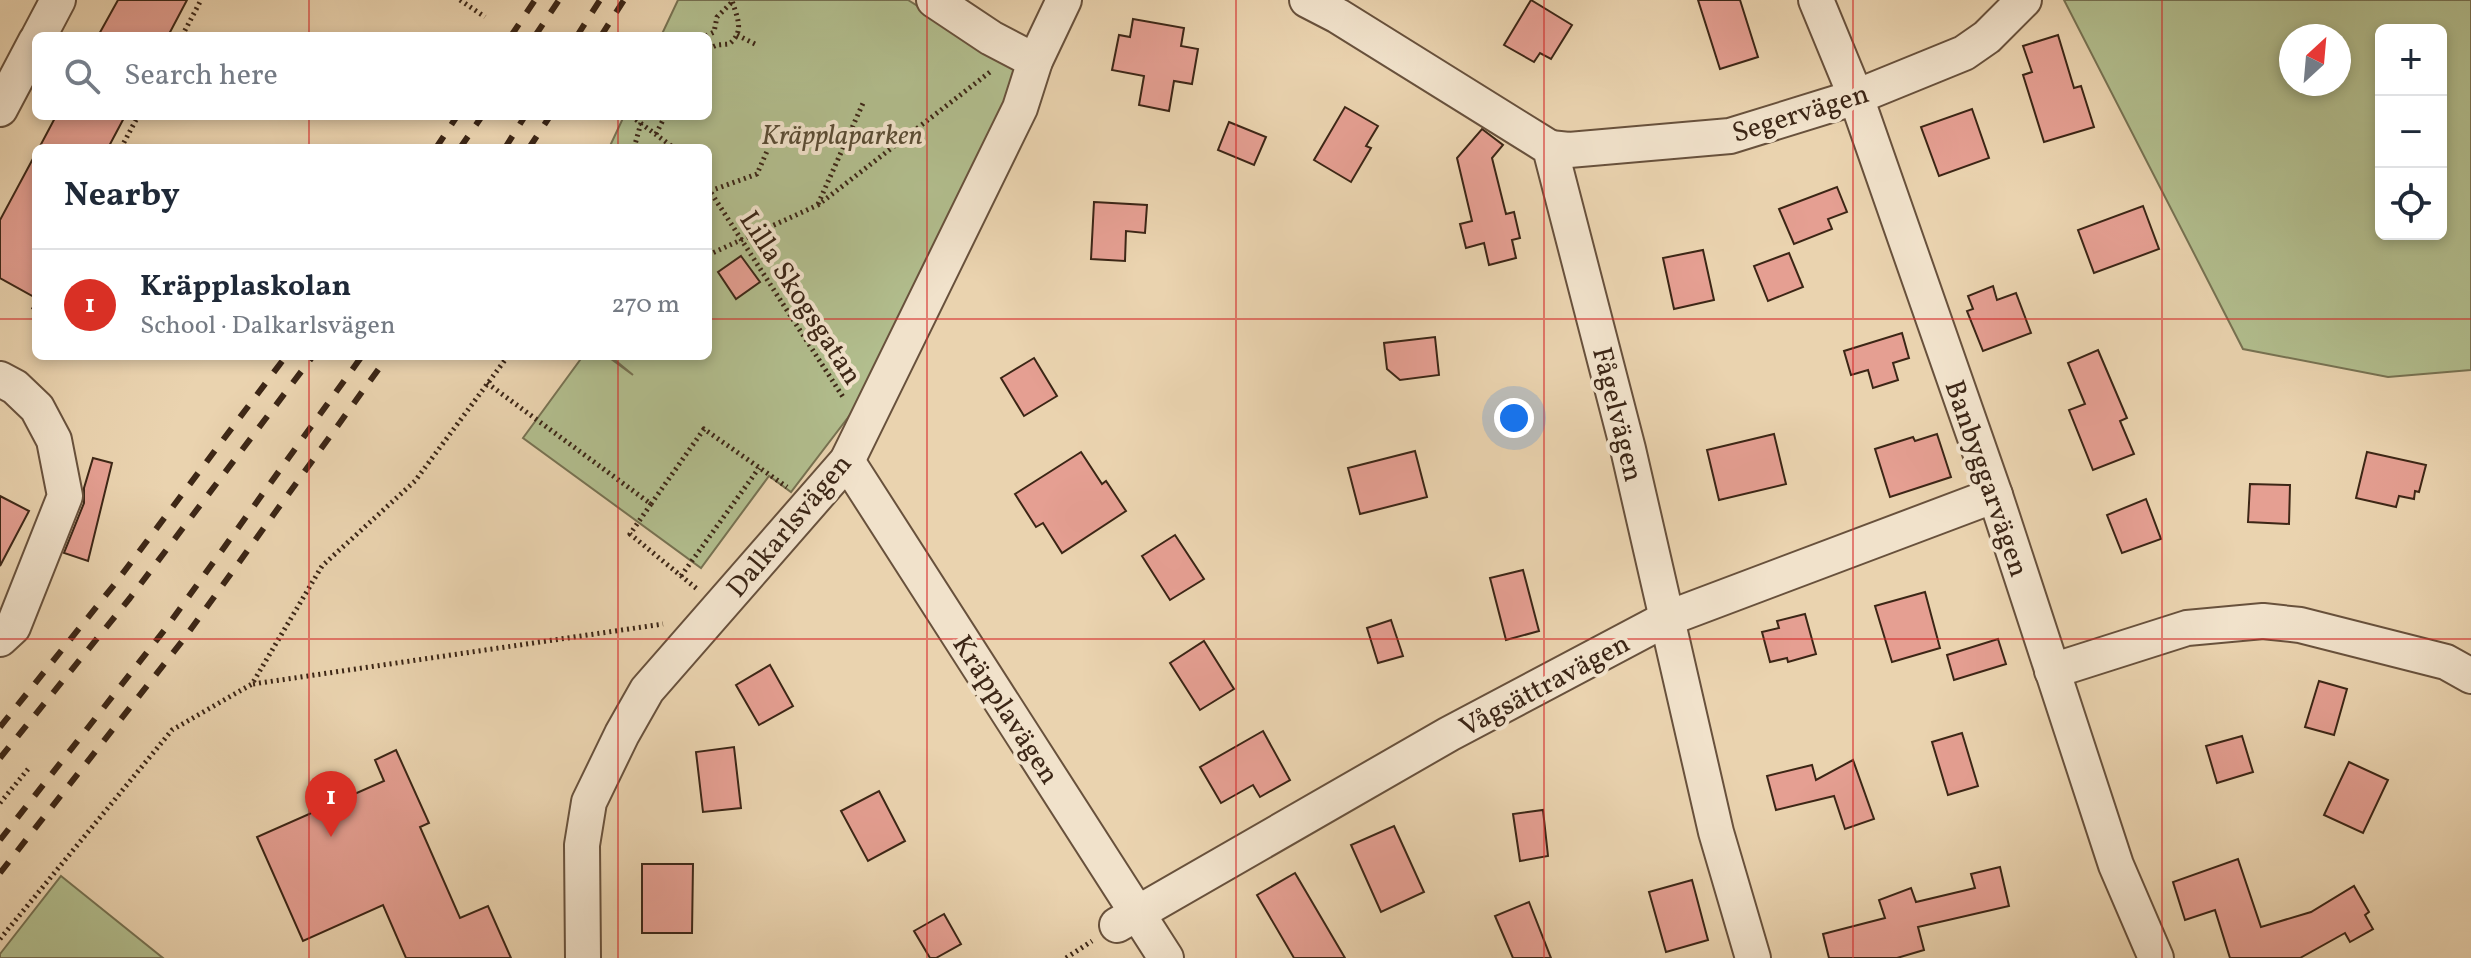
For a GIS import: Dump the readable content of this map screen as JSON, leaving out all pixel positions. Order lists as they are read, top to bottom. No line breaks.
{"streets":{"street":["Segervägen","Fågelvägen","Banbyggarvägen","Dalkarlsvägen","Vågsättravägen","Kräpplavägen"],"path":["Lilla Skogsgatan"]},"crossings":[["Segervägen","Fågelvägen"],["Segervägen","Banbyggarvägen"],["Lilla Skogsgatan","Dalkarlsvägen"],["Fågelvägen","Vågsättravägen"],["Banbyggarvägen","Vågsättravägen"],["Dalkarlsvägen","Kräpplavägen"],["Vågsättravägen","Kräpplavägen"]],"parks":["Kräpplaparken"],"north":"top right","page":{"map_buttons":["+","−"],"search":"Search here","heading":"Nearby","list":[{"mark":"1","name":"Kräpplaskolan","note":"School · Dalkarlsvägen","value":"270 m"}],"pins":"1"}}
